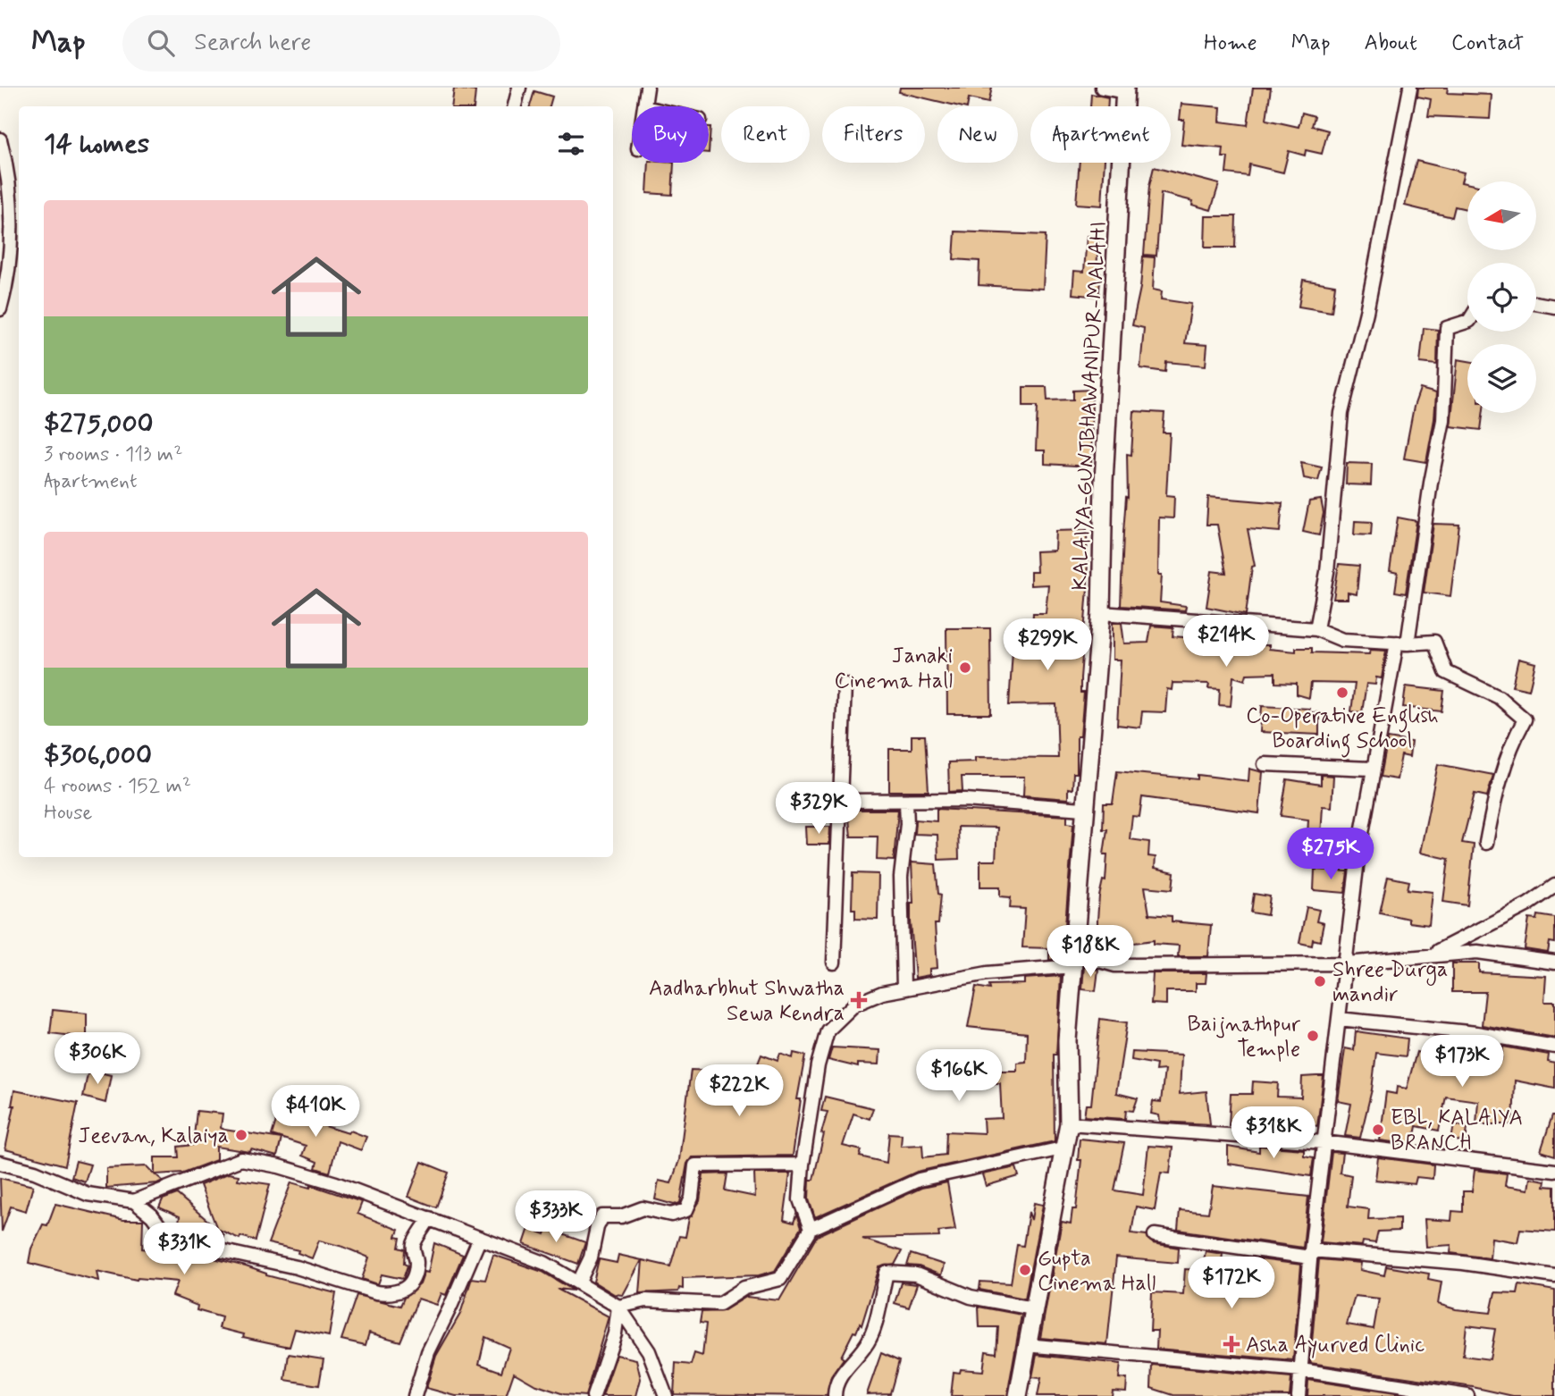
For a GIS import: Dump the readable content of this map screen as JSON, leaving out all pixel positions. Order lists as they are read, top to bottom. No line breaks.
{"streets":{"street":["KALAIYA-GUNJBHAWANIPUR-MALAHI"]},"places":{"other":["Janaki Cinema Hall","Co-Operative English Boarding School","Shree Durga mandir","Baijnathpur Temple","EBL, KALAIYA BRANCH","Jeevan, Kalaiya","Gupta Cinema Hall"],"health":["Aadharbhut Shwatha Sewa Kendra","Asha Ayurved Clinic"]},"north":"left","page":{"header":"Map","search":"Search here","nav":["Home","Map","About","Contact"],"chip":["Buy","Rent","Filters","New","Apartment"],"heading":"14 homes","list":[{"name":"$275,000","note":"3 rooms · 113 m² · Apartment"},{"name":"$306,000","note":"4 rooms · 152 m² · House"}],"price":["$214K","$299K","$329K","$275K","$188K","$306K","$173K","$166K","$222K","$410K","$318K","$333K","$331K","$172K"]}}
